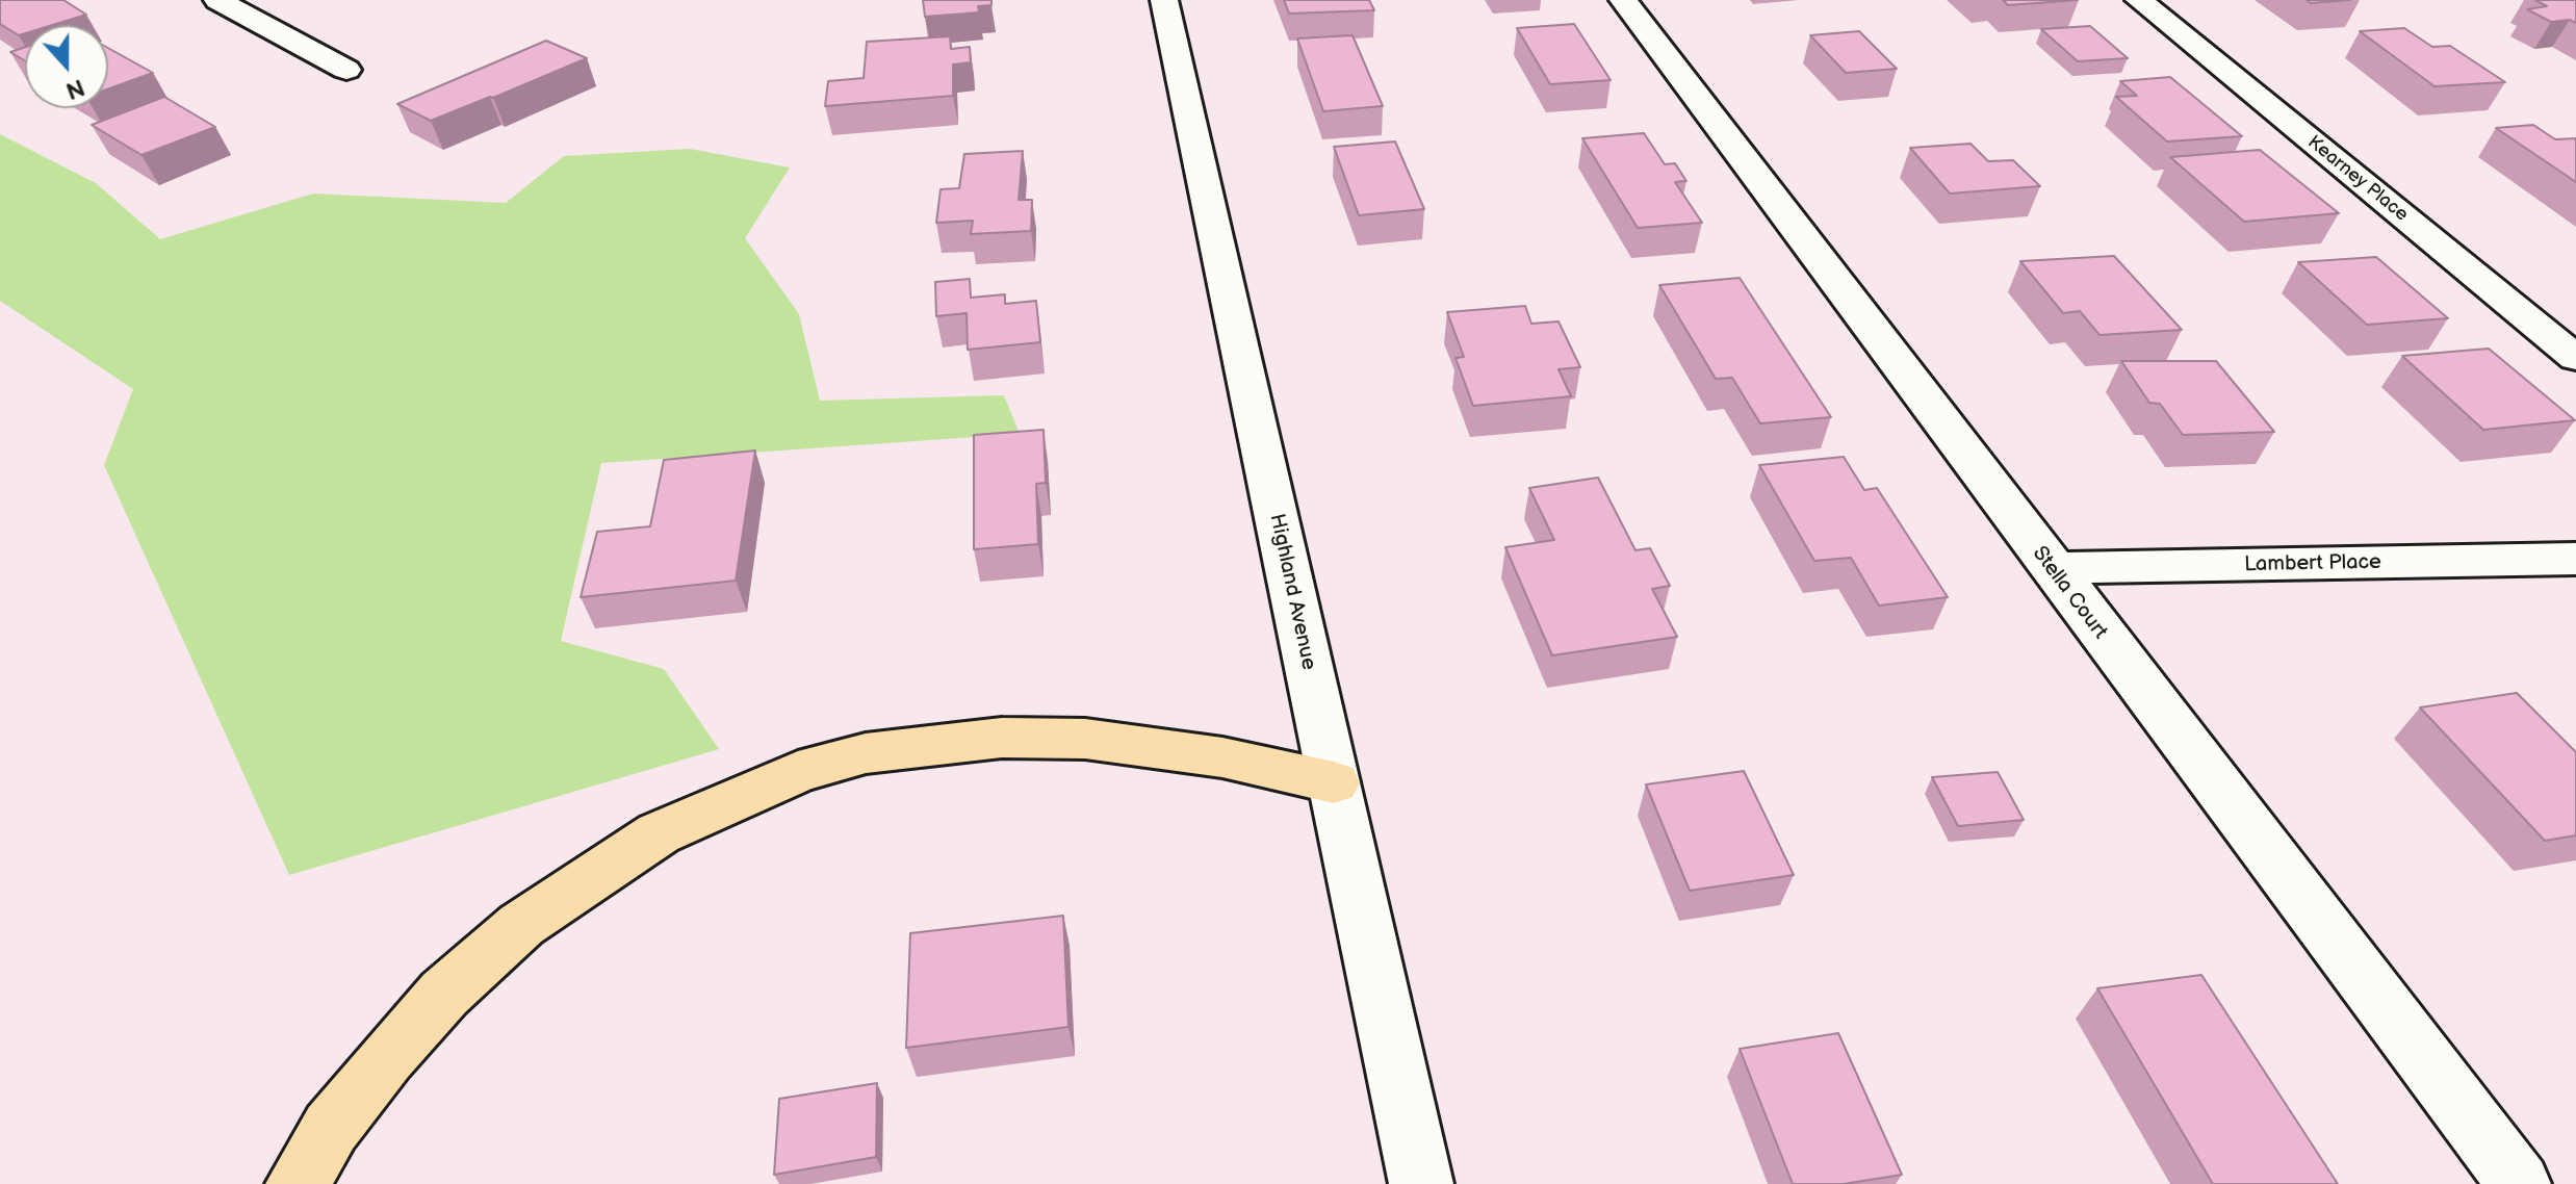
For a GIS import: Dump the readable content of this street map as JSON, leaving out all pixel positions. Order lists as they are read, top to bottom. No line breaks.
{"streets":{"street":["Kearney Place","Lambert Place","Highland Avenue","Stella Court"]},"crossings":[["Lambert Place","Stella Court"]],"north":"bottom"}
